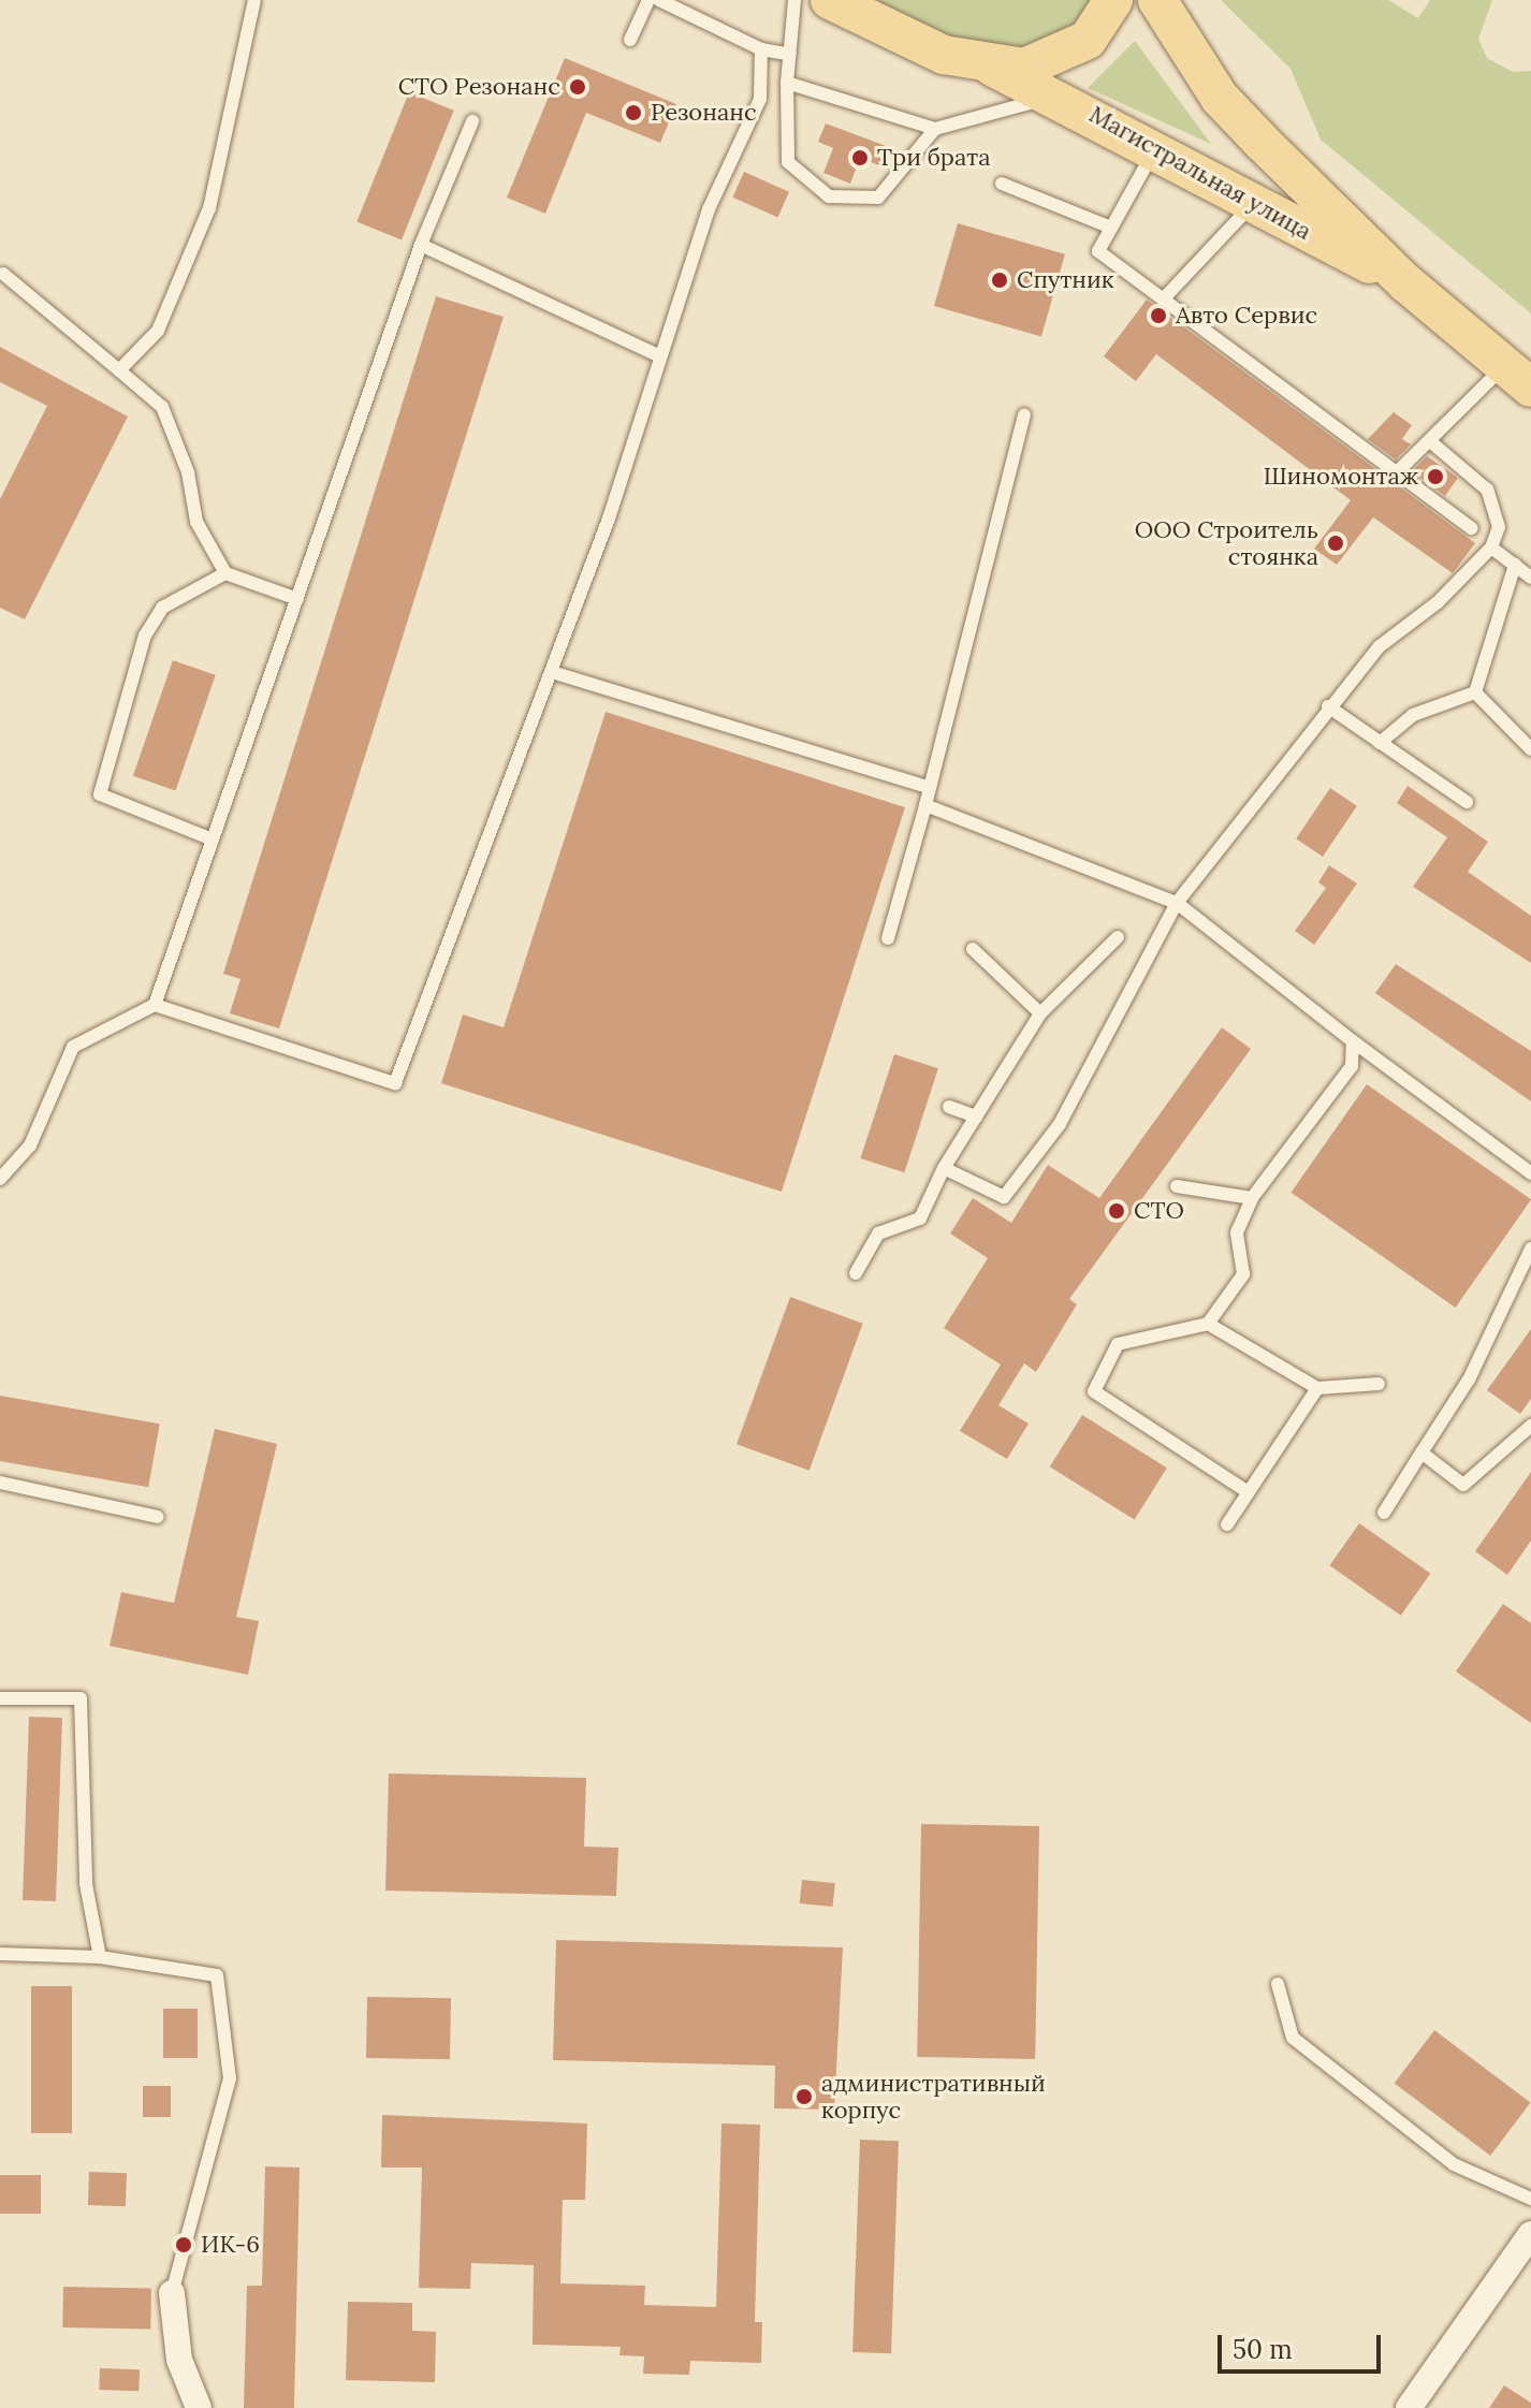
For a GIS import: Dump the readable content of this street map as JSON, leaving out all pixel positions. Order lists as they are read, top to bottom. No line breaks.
{"streets":{"main road":["Магистральная улица"]},"places":["СТО Резонанс","Резонанс","Три брата","Спутник","Авто Сервис","Шиномонтаж","ООО Строитель стоянка","СТО","административный корпус","ИК-6"],"scale_bar":"50 m"}
